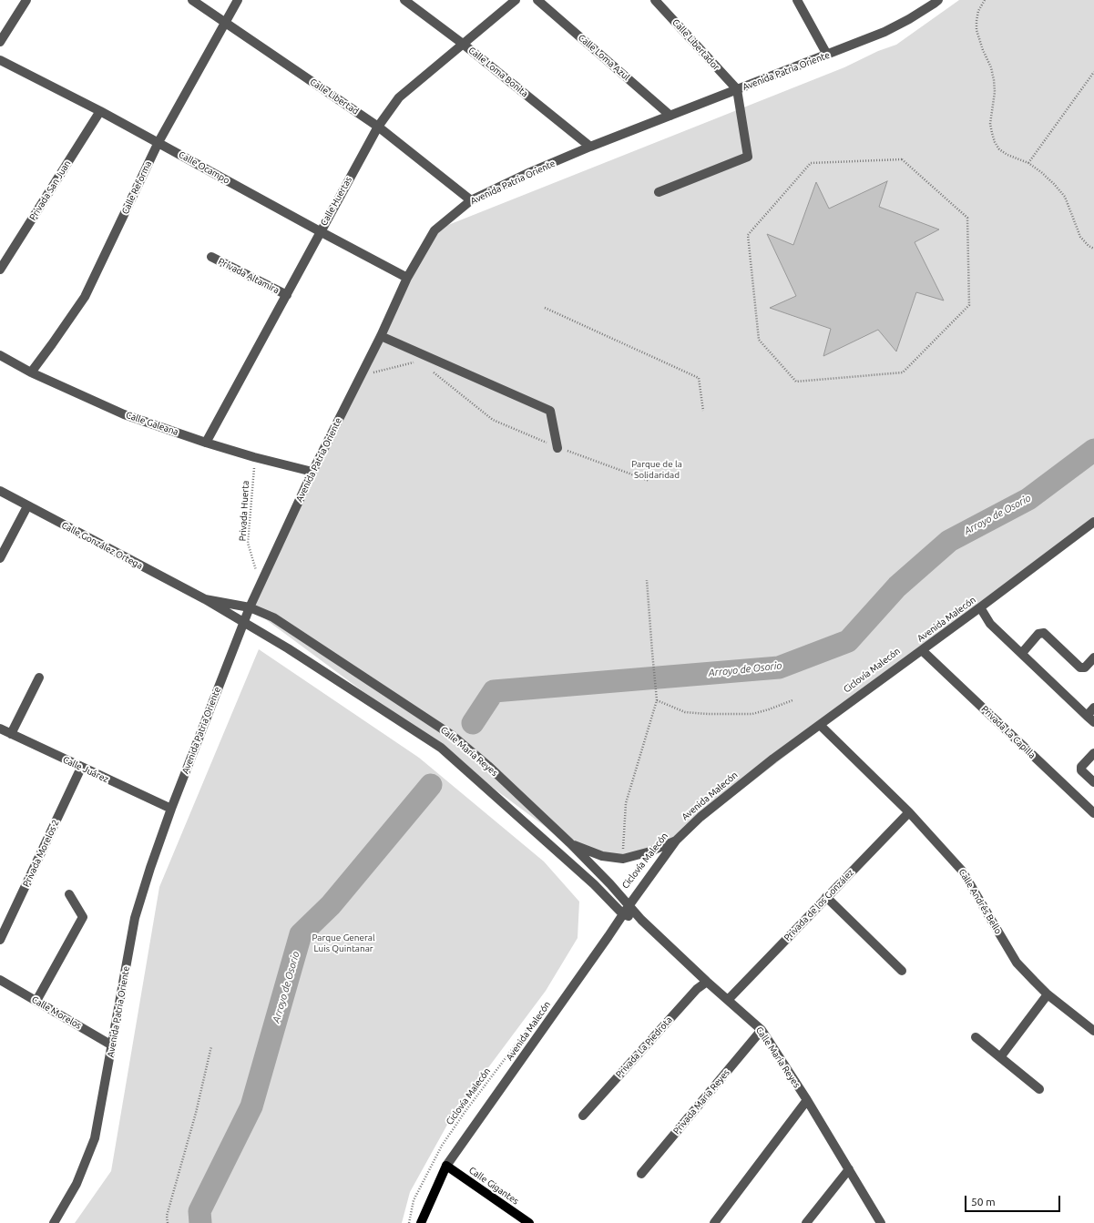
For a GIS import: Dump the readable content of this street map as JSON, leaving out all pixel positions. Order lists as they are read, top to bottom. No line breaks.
{"streets":{"main road":["Avenida Malecón","Calle Gigantes"],"street":["Calle Libertador","Calle Loma Azul","Avenida Patria Oriente","Calle Loma Bonita","Calle Libertad","Calle Ocampo","Calle Reforma","Privada San Juan","Calle Huertas","Privada Altamira","Calle Galeana","Calle González Ortega","Privada La Capilla","Calle María Reyes","Calle Juárez","Privada Morelos 2","Calle Andrés Bello","Privada de los González","Calle Morelos","Privada La Piedrota","Privada María Reyes"],"path":["Privada Huerta","Ciclovía Malecón"]},"crossings":[["Calle Libertador","Avenida Patria Oriente"],["Calle Loma Azul","Avenida Patria Oriente"],["Avenida Patria Oriente","Calle Loma Bonita"],["Avenida Patria Oriente","Calle Libertad"],["Avenida Patria Oriente","Calle Ocampo"],["Avenida Patria Oriente","Calle Galeana"],["Avenida Patria Oriente","Privada Huerta"],["Avenida Patria Oriente","Calle González Ortega"],["Avenida Patria Oriente","Calle María Reyes"],["Avenida Patria Oriente","Calle Juárez"],["Avenida Patria Oriente","Calle Morelos"],["Calle Loma Bonita","Calle Huertas"],["Calle Libertad","Calle Reforma"],["Calle Libertad","Calle Huertas"],["Calle Ocampo","Calle Reforma"],["Calle Ocampo","Privada San Juan"],["Calle Ocampo","Calle Huertas"],["Calle Reforma","Calle Galeana"],["Calle Huertas","Privada Altamira"],["Calle Huertas","Calle Galeana"],["Calle Galeana","Privada Huerta"],["Calle González Ortega","Calle María Reyes"],["Avenida Malecón","Privada La Capilla"],["Avenida Malecón","Calle María Reyes"],["Avenida Malecón","Calle Andrés Bello"],["Avenida Malecón","Calle Gigantes"],["Calle María Reyes","Privada de los González"],["Calle María Reyes","Privada La Piedrota"],["Calle María Reyes","Privada María Reyes"],["Calle Juárez","Privada Morelos 2"],["Calle Andrés Bello","Privada de los González"]],"water":["Arroyo de Osorio"],"parks":["Parque de la Solidaridad","Parque General Luis Quintanar"],"scale_bar":"50 m"}
